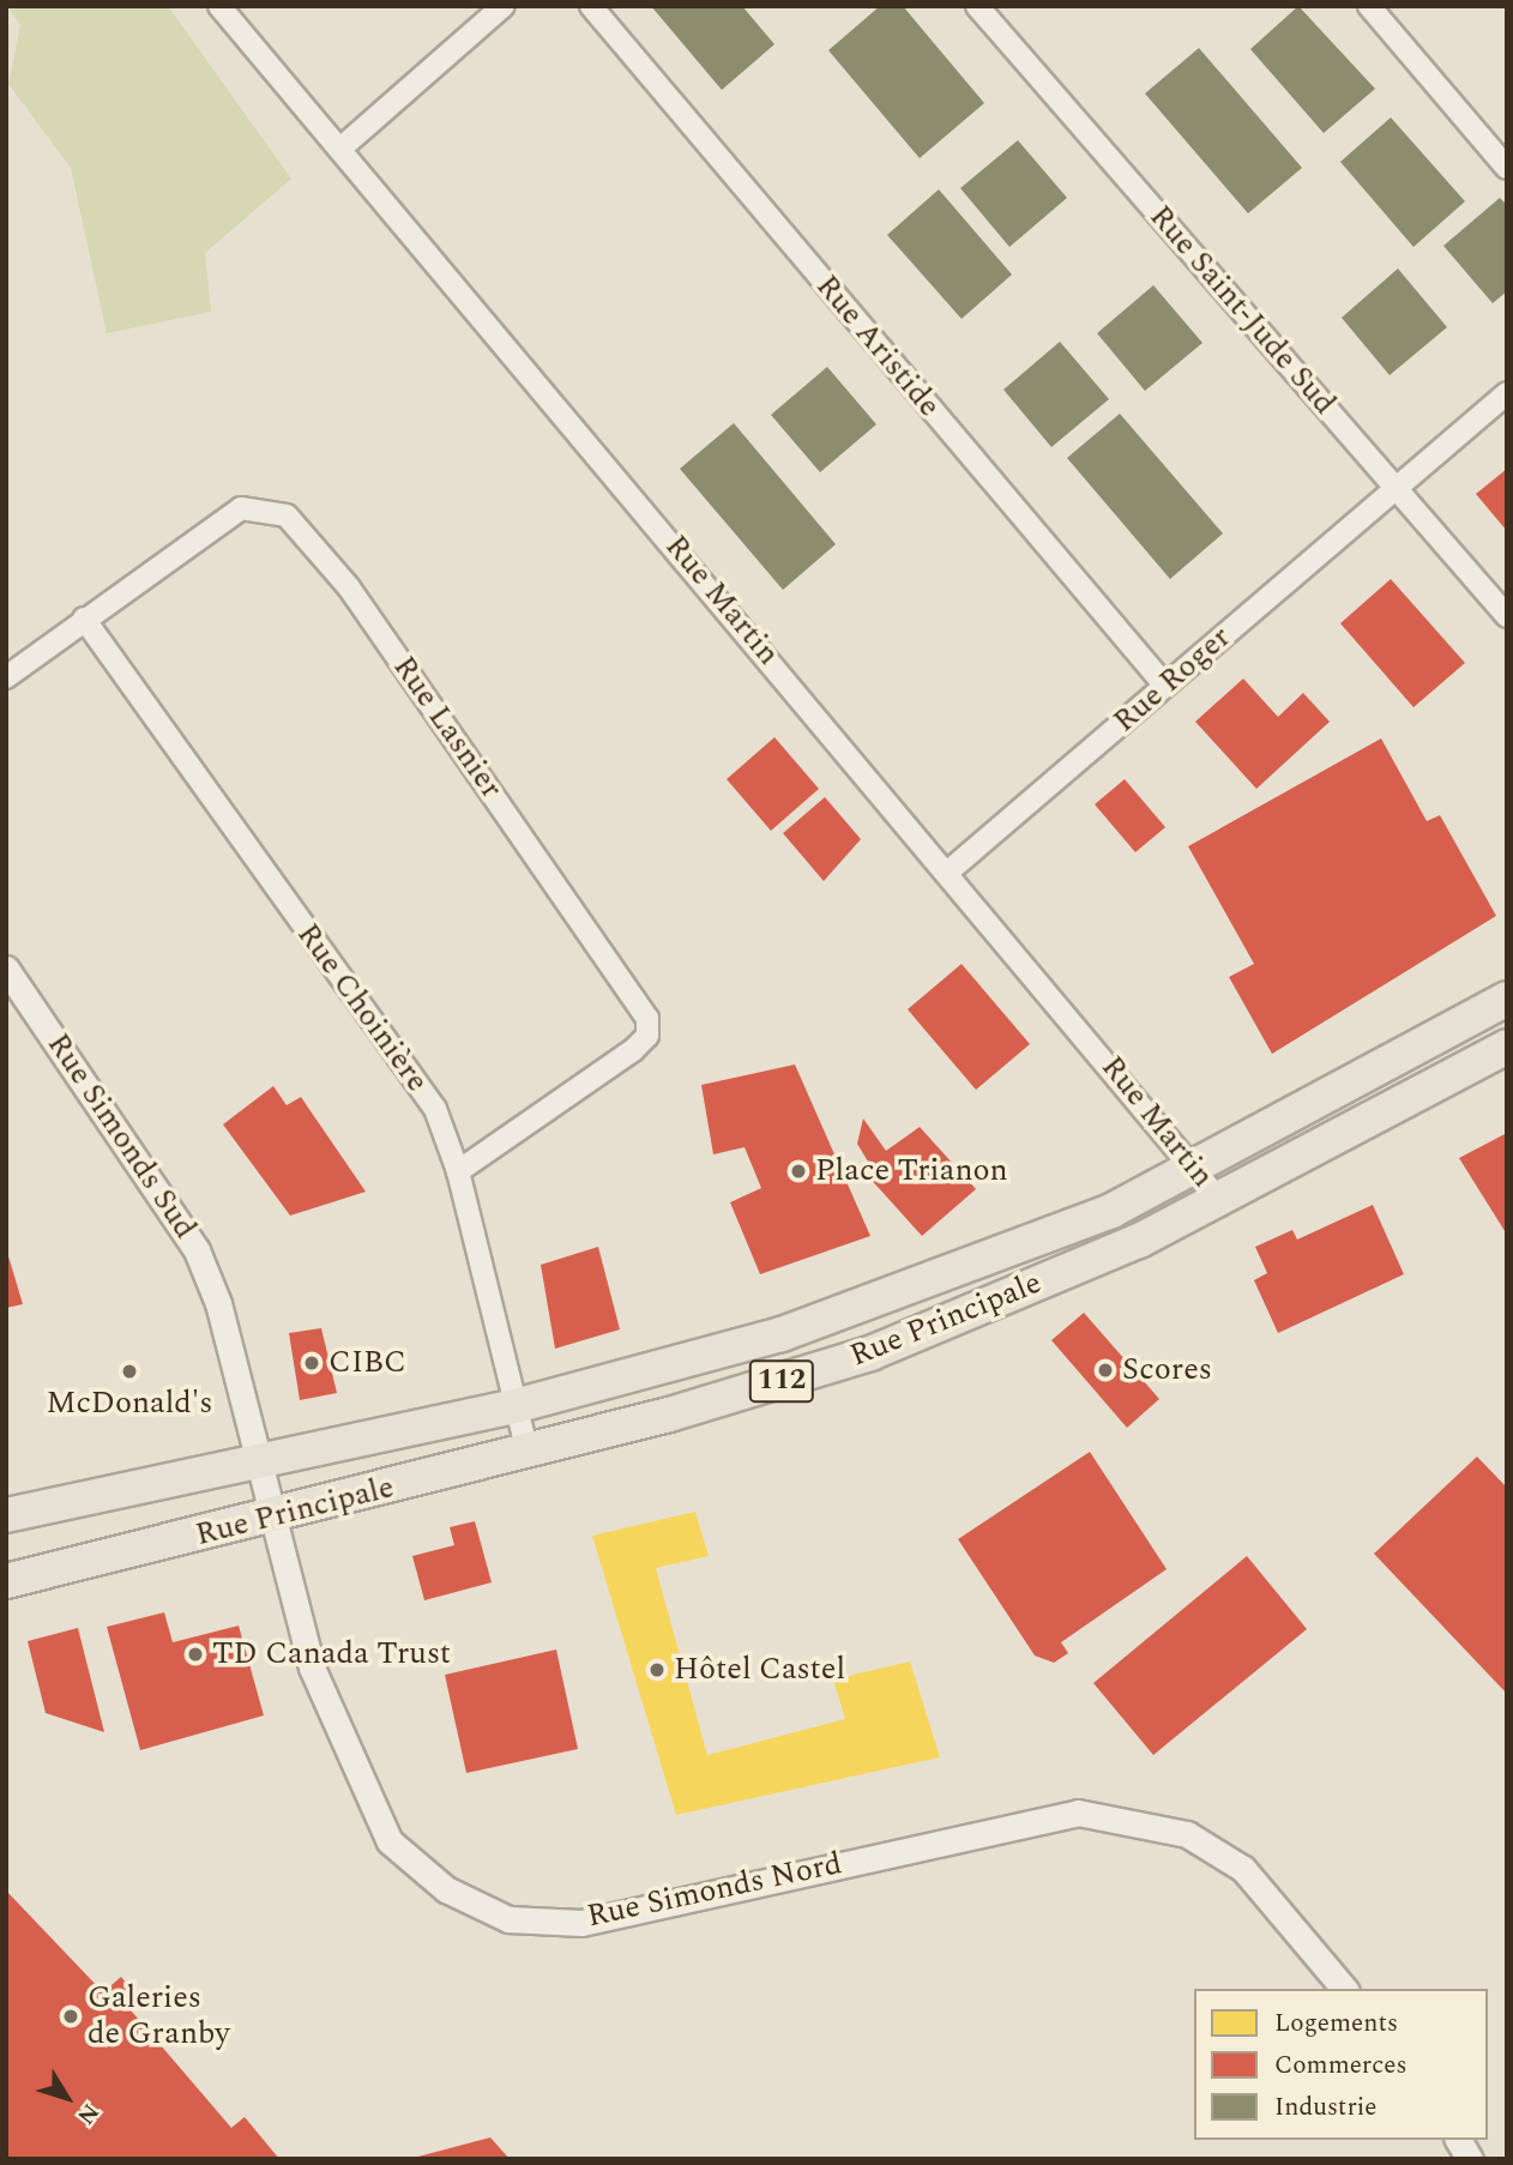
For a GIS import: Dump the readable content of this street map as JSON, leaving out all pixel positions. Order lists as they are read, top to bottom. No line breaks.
{"streets":{"main road":["Rue Principale","112"],"street":["Rue Saint-Jude Sud","Rue Aristide","Rue Martin","Rue Roger","Rue Lasnier","Rue Choinière","Rue Simonds Sud","Rue Simonds Nord"]},"crossings":[["Rue Saint-Jude Sud","Rue Roger"],["Rue Aristide","Rue Roger"],["Rue Martin","Rue Roger"],["Rue Martin","Rue Principale"],["Rue Lasnier","Rue Choinière"],["Rue Choinière","Rue Principale"],["Rue Simonds Sud","Rue Principale"],["Rue Simonds Sud","Rue Simonds Nord"],["Rue Principale","Rue Simonds Nord"]],"places":["Place Trianon","CIBC","Scores","McDonald's","TD Canada Trust","Hôtel Castel","Galeries de Granby"],"legend":["Logements","Commerces","Industrie"],"north":"bottom right"}
